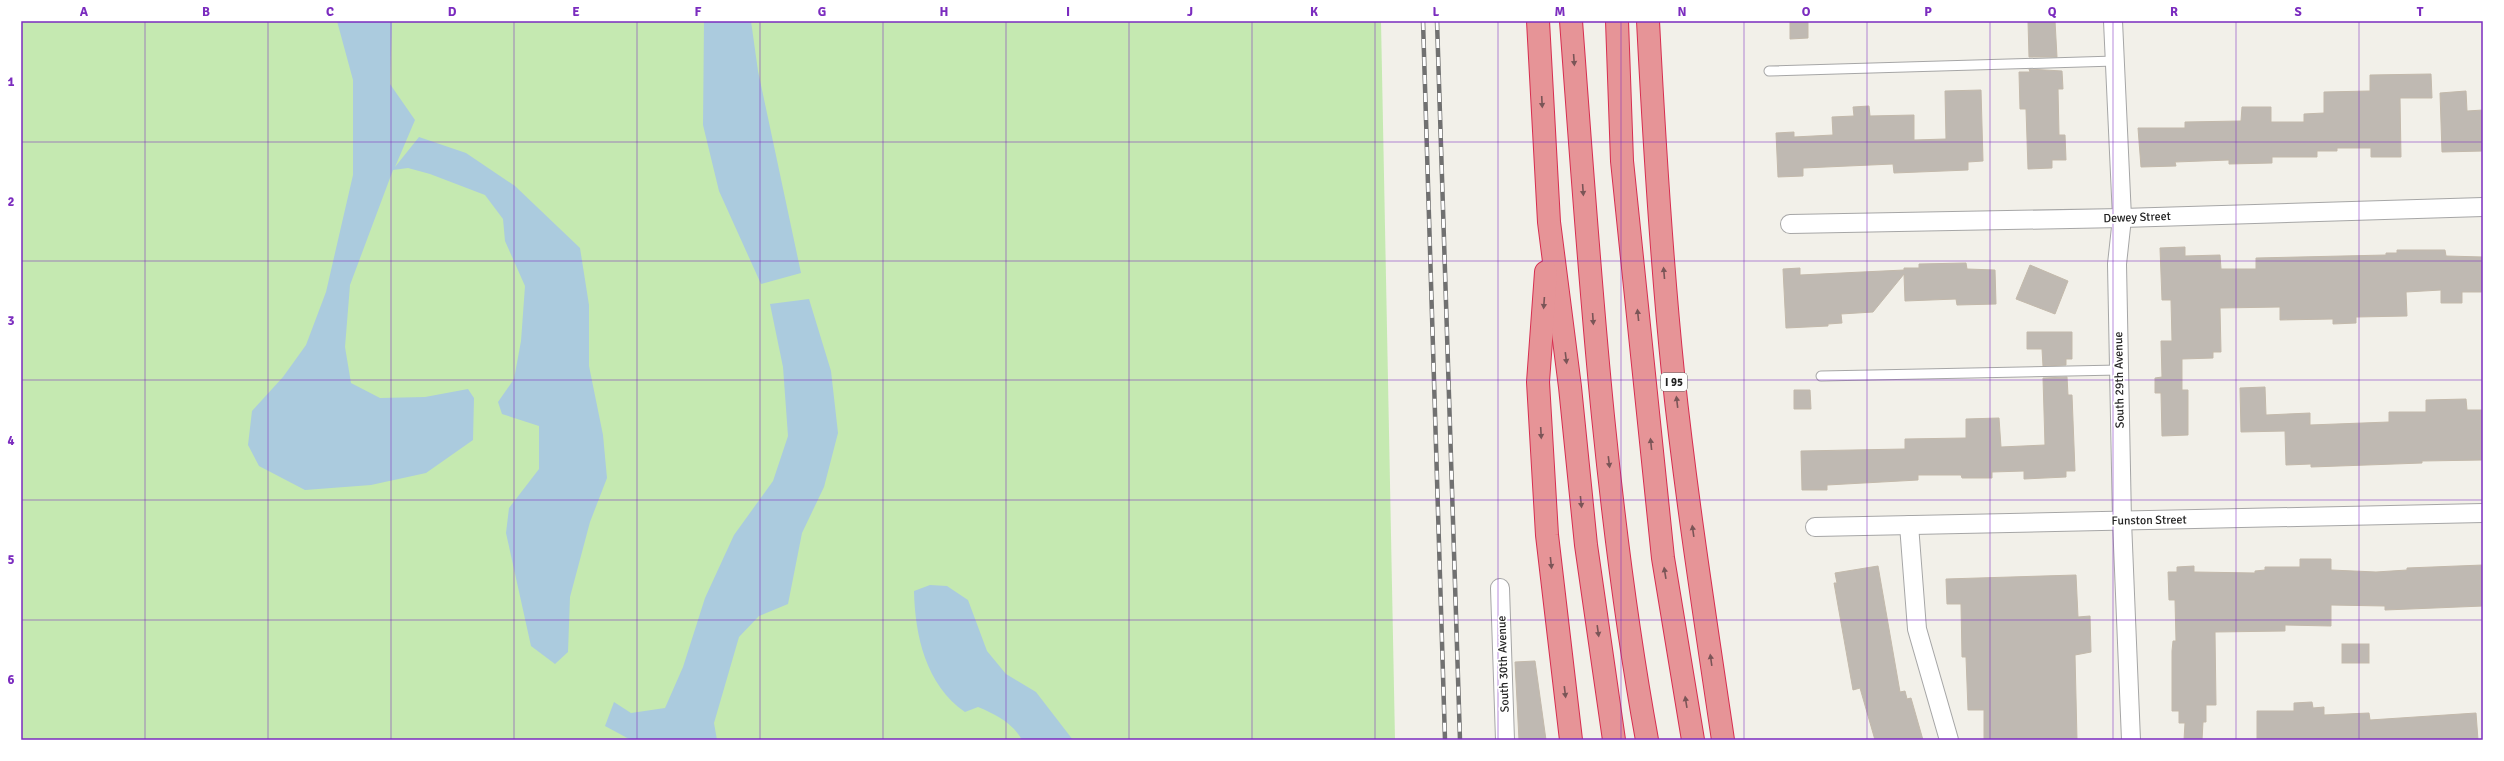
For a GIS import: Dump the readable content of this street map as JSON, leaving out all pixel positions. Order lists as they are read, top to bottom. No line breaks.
{"streets":{"highway":["I 95"],"street":["Dewey Street","South 29th Avenue","Funston Street","South 30th Avenue"]},"crossings":[["Dewey Street","South 29th Avenue"],["South 29th Avenue","Funston Street"]],"grid":{"columns":["A","B","C","D","E","F","G","H","I","J","K","L","M","N","O","P","Q","R","S","T"],"rows":["1","2","3","4","5","6"]}}
